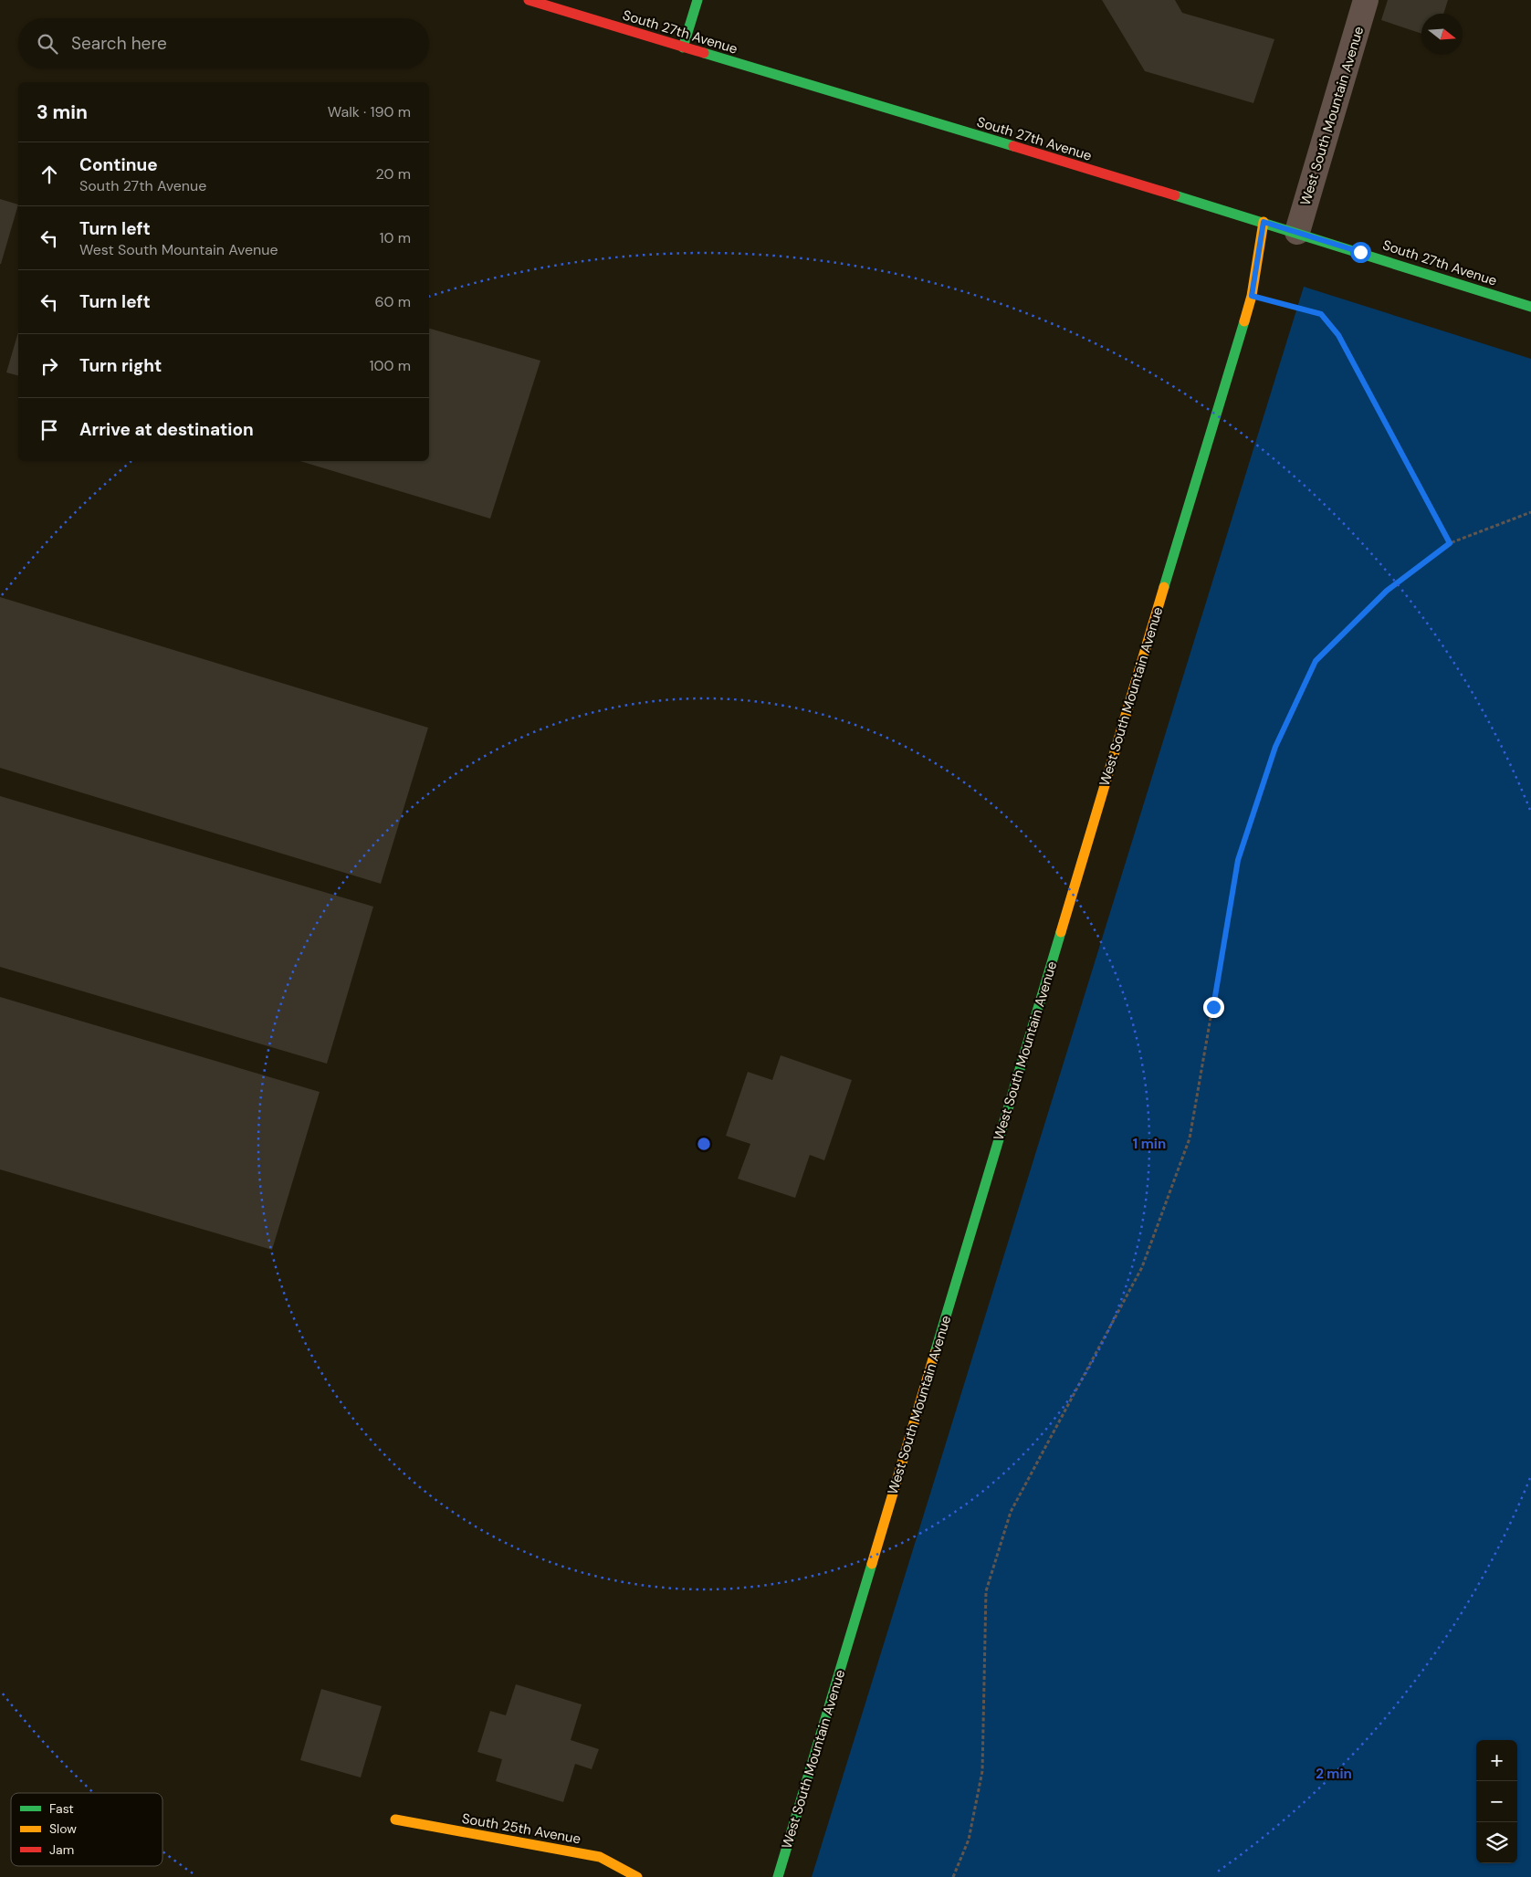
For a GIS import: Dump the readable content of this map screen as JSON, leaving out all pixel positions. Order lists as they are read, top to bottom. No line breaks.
{"streets":{"street":["South 27th Avenue","West South Mountain Avenue","South 25th Avenue"]},"crossings":[["South 27th Avenue","West South Mountain Avenue"]],"legend":["Fast","Slow","Jam"],"north":"right","page":{"search":"Search here","heading":["3 min","Walk · 190 m"],"list":[["Continue","South 27th Avenue","20 m"],["Turn left","West South Mountain Avenue","10 m"],["Turn left","60 m"],["Turn right","100 m"],"Arrive at destination"],"map_buttons":["+","−"]},"rings":["1 min","2 min"]}
